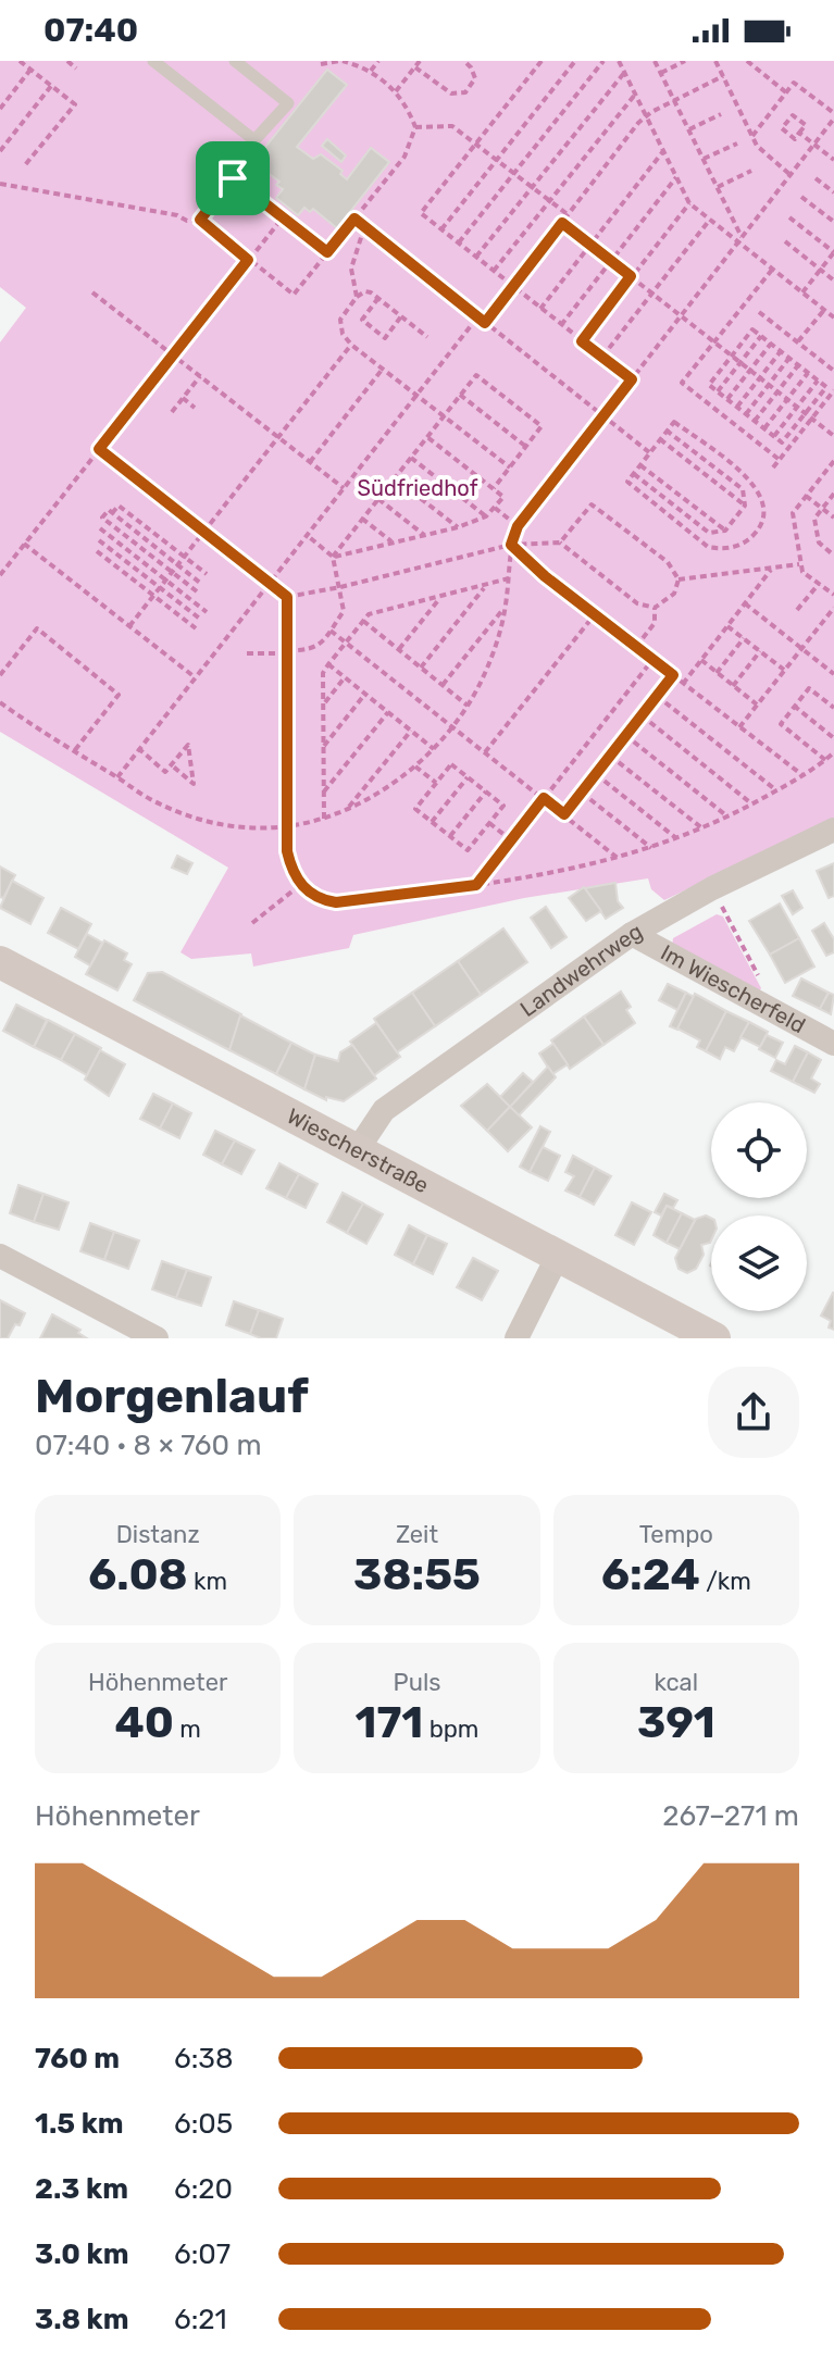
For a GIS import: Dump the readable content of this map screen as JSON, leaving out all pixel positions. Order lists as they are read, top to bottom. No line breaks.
{"streets":{"main road":["Wiescherstraße"],"street":["Landwehrweg","Im Wiescherfeld"]},"crossings":[["Landwehrweg","Im Wiescherfeld"],["Landwehrweg","Wiescherstraße"]],"parks":["Südfriedhof"],"page":{"status":"07:40","heading":["Morgenlauf","07:40 · 8 × 760 m"],"stats":[["Distanz","6.08 km"],["Zeit","38:55"],["Tempo","6:24 /km"],["Höhenmeter","40 m"],["Puls","171 bpm"],["kcal","391"]],"chart":["Höhenmeter","267–271 m"],"list":[{"name":"760 m","note":"6:38"},{"name":"1.5 km","note":"6:05"},{"name":"2.3 km","note":"6:20"},{"name":"3.0 km","note":"6:07"},{"name":"3.8 km","note":"6:21"}]}}
